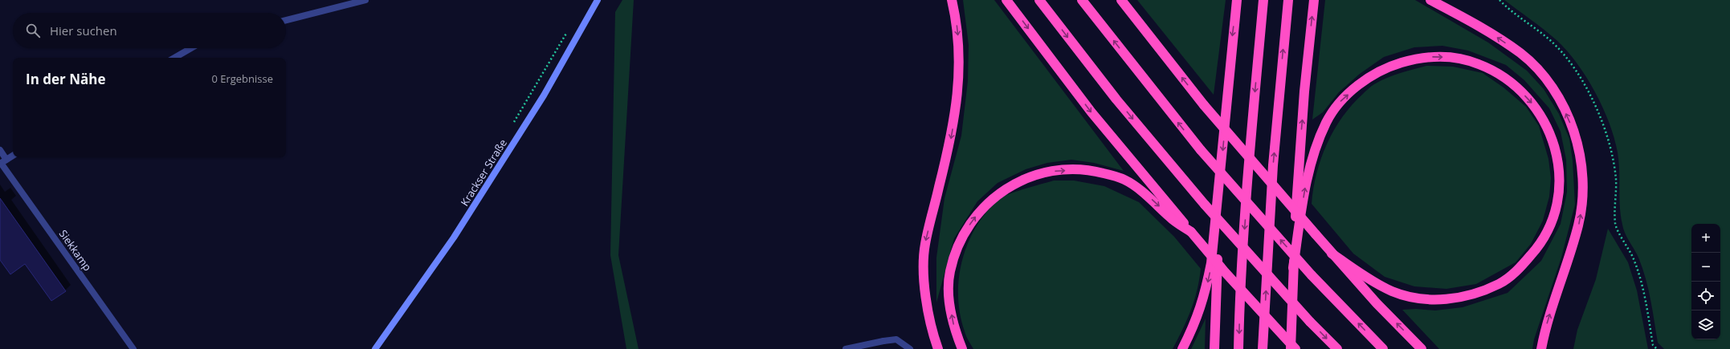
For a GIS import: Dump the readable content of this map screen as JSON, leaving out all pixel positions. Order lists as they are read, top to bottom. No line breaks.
{"streets":{"street":["Krackser Straße","Siekkamp"]},"page":{"search":"Hier suchen","heading":["In der Nähe","0 Ergebnisse"],"map_buttons":["+","−"]}}
